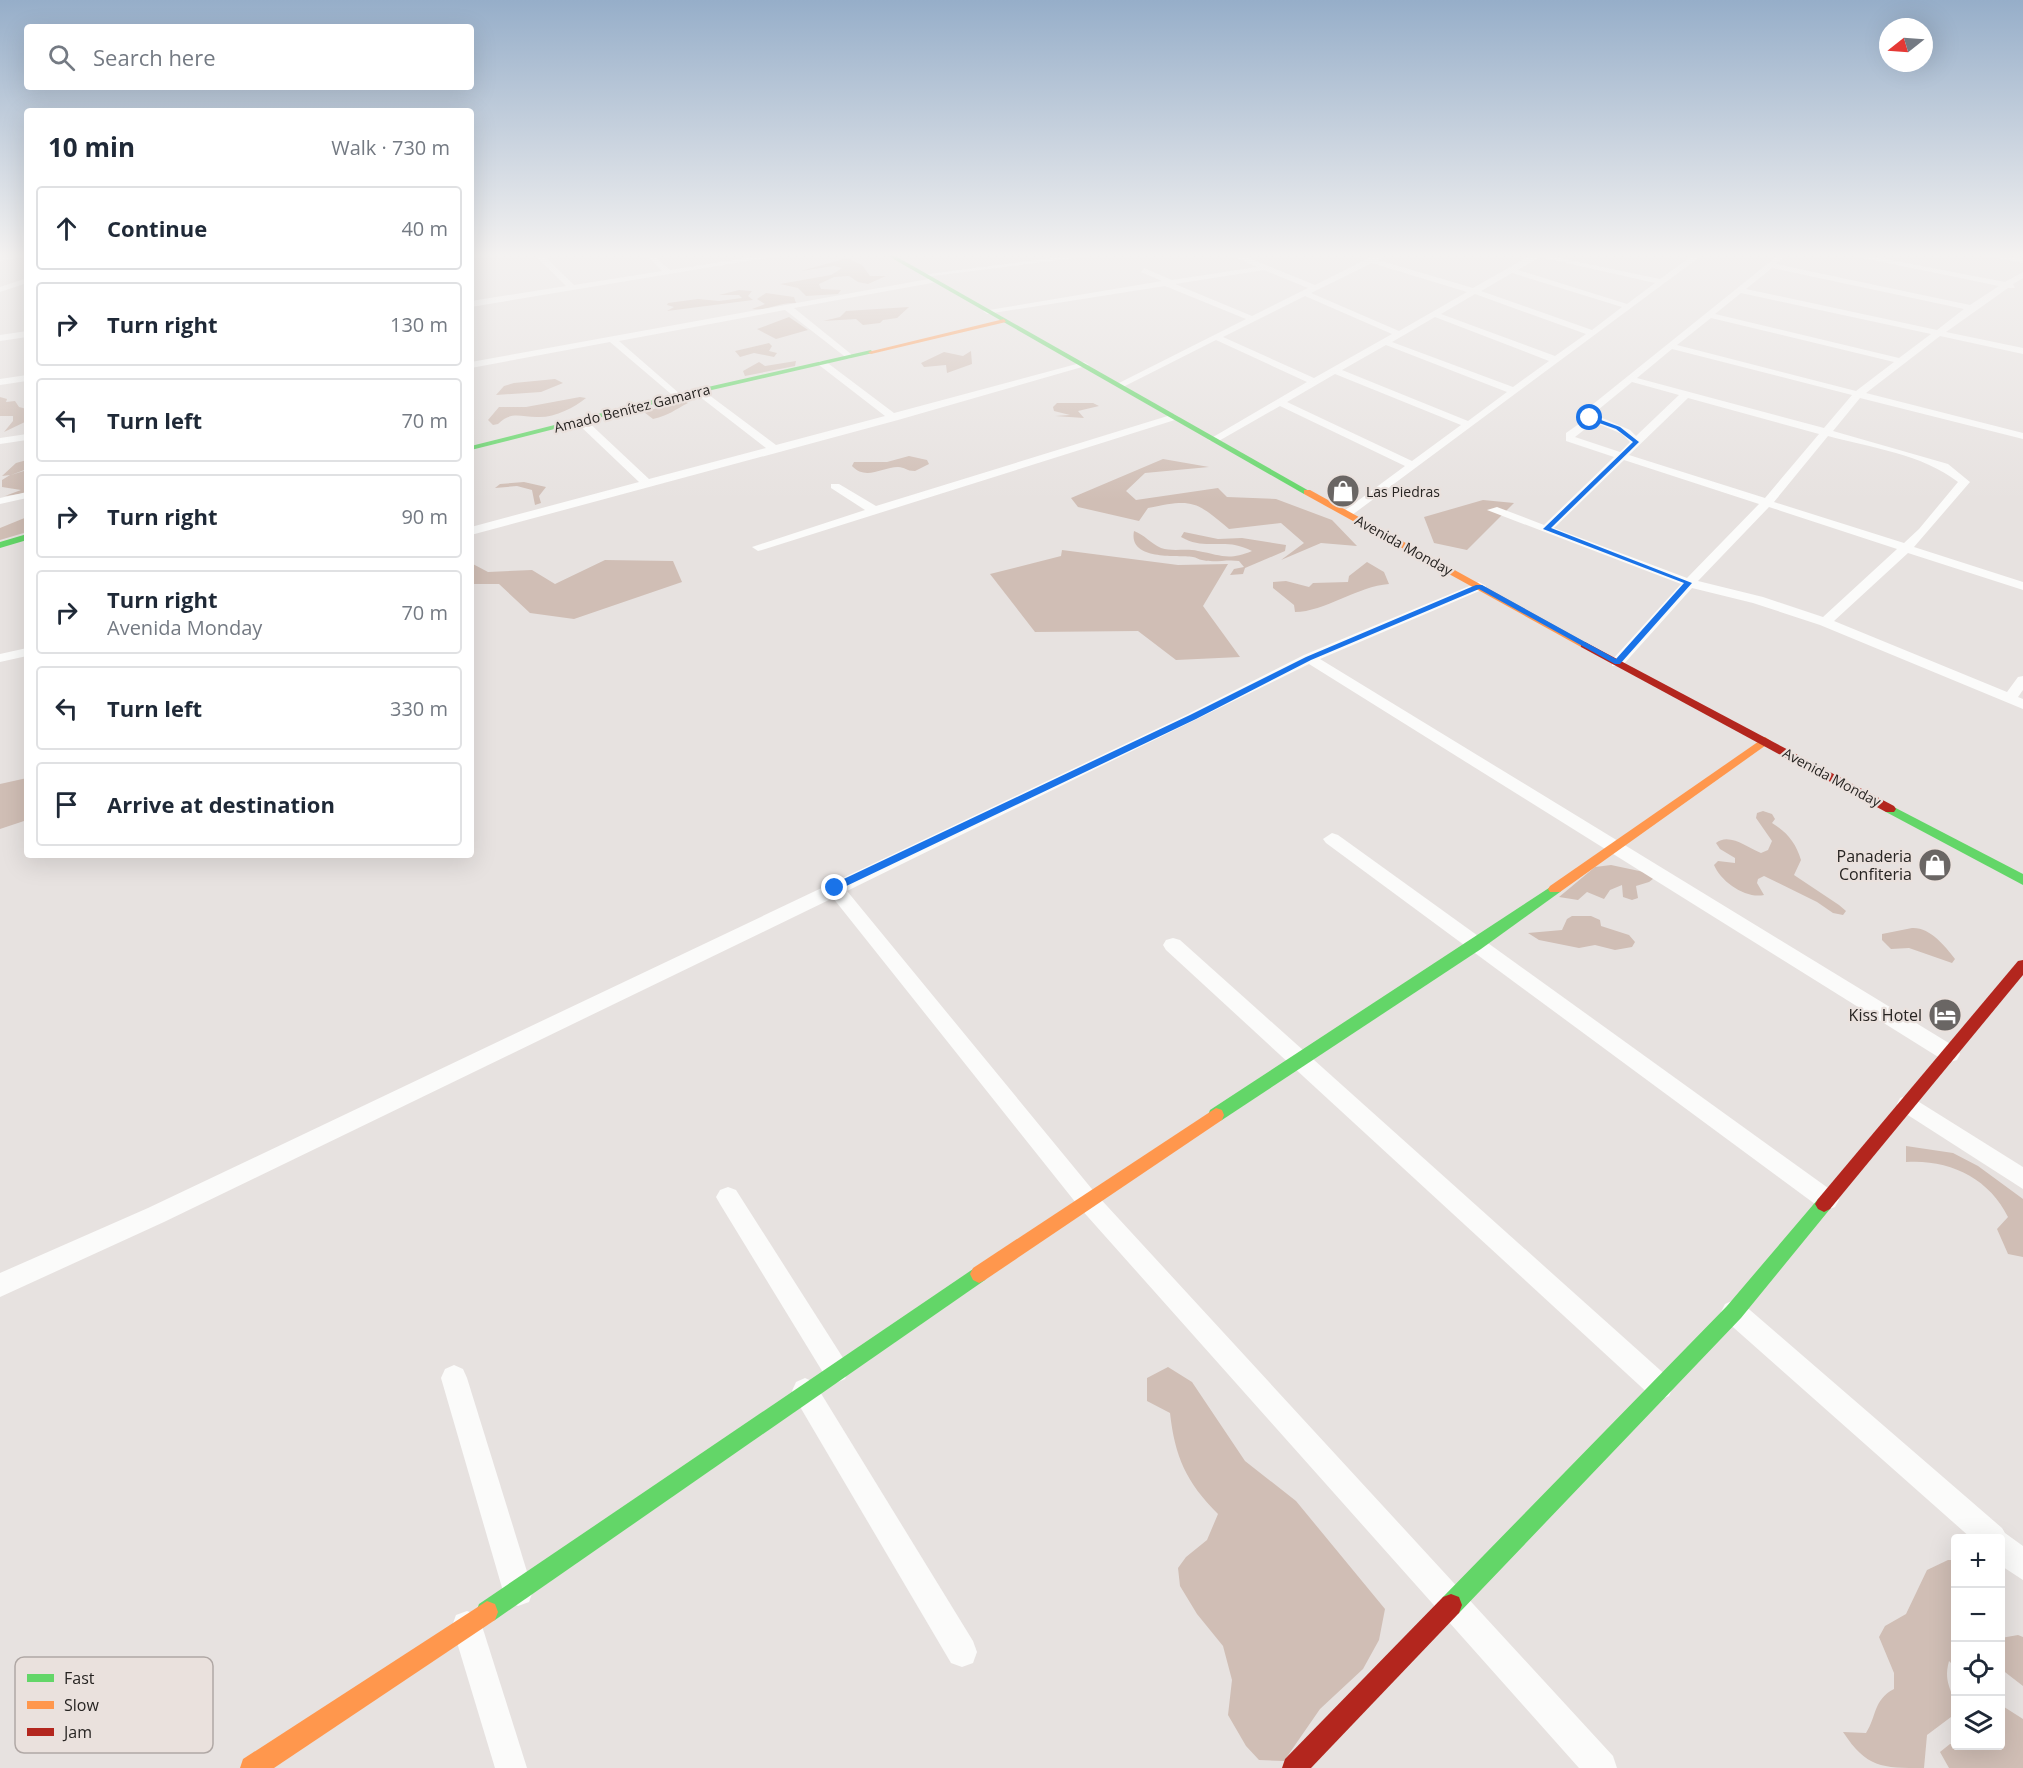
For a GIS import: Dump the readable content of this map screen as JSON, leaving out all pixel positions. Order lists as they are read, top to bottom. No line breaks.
{"streets":{"main road":["Amado Benítez Gamarra","Avenida Monday"]},"places":{"shop":["Las Piedras","Panaderia Confiteria"],"hotel":["Kiss Hotel"]},"legend":["Fast","Slow","Jam"],"north":"left","page":{"search":"Search here","heading":["10 min","Walk · 730 m"],"list":[["Continue","40 m"],["Turn right","130 m"],["Turn left","70 m"],["Turn right","90 m"],["Turn right","Avenida Monday","70 m"],["Turn left","330 m"],"Arrive at destination"],"map_buttons":["+","−"]}}
